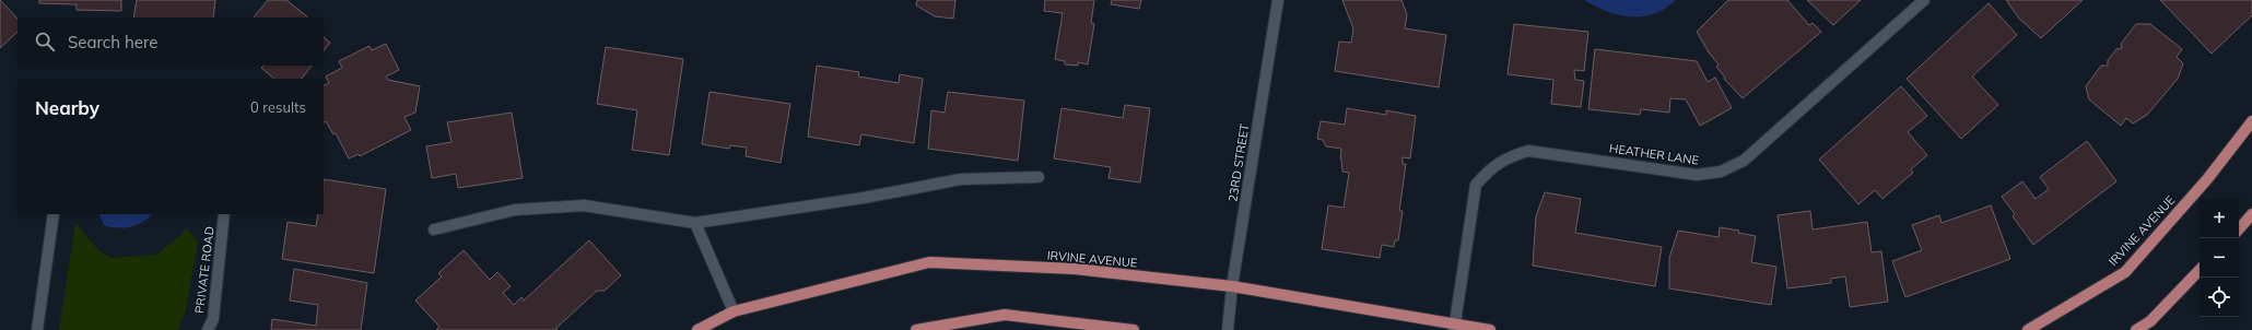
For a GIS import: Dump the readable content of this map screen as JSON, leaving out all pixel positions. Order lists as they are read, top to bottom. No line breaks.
{"streets":{"main road":["IRVINE AVENUE"],"street":["HEATHER LANE","23RD STREET","PRIVATE ROAD"]},"crossings":[["HEATHER LANE","IRVINE AVENUE"],["23RD STREET","IRVINE AVENUE"]],"page":{"search":"Search here","heading":["Nearby","0 results"],"map_buttons":["+","−"]}}
